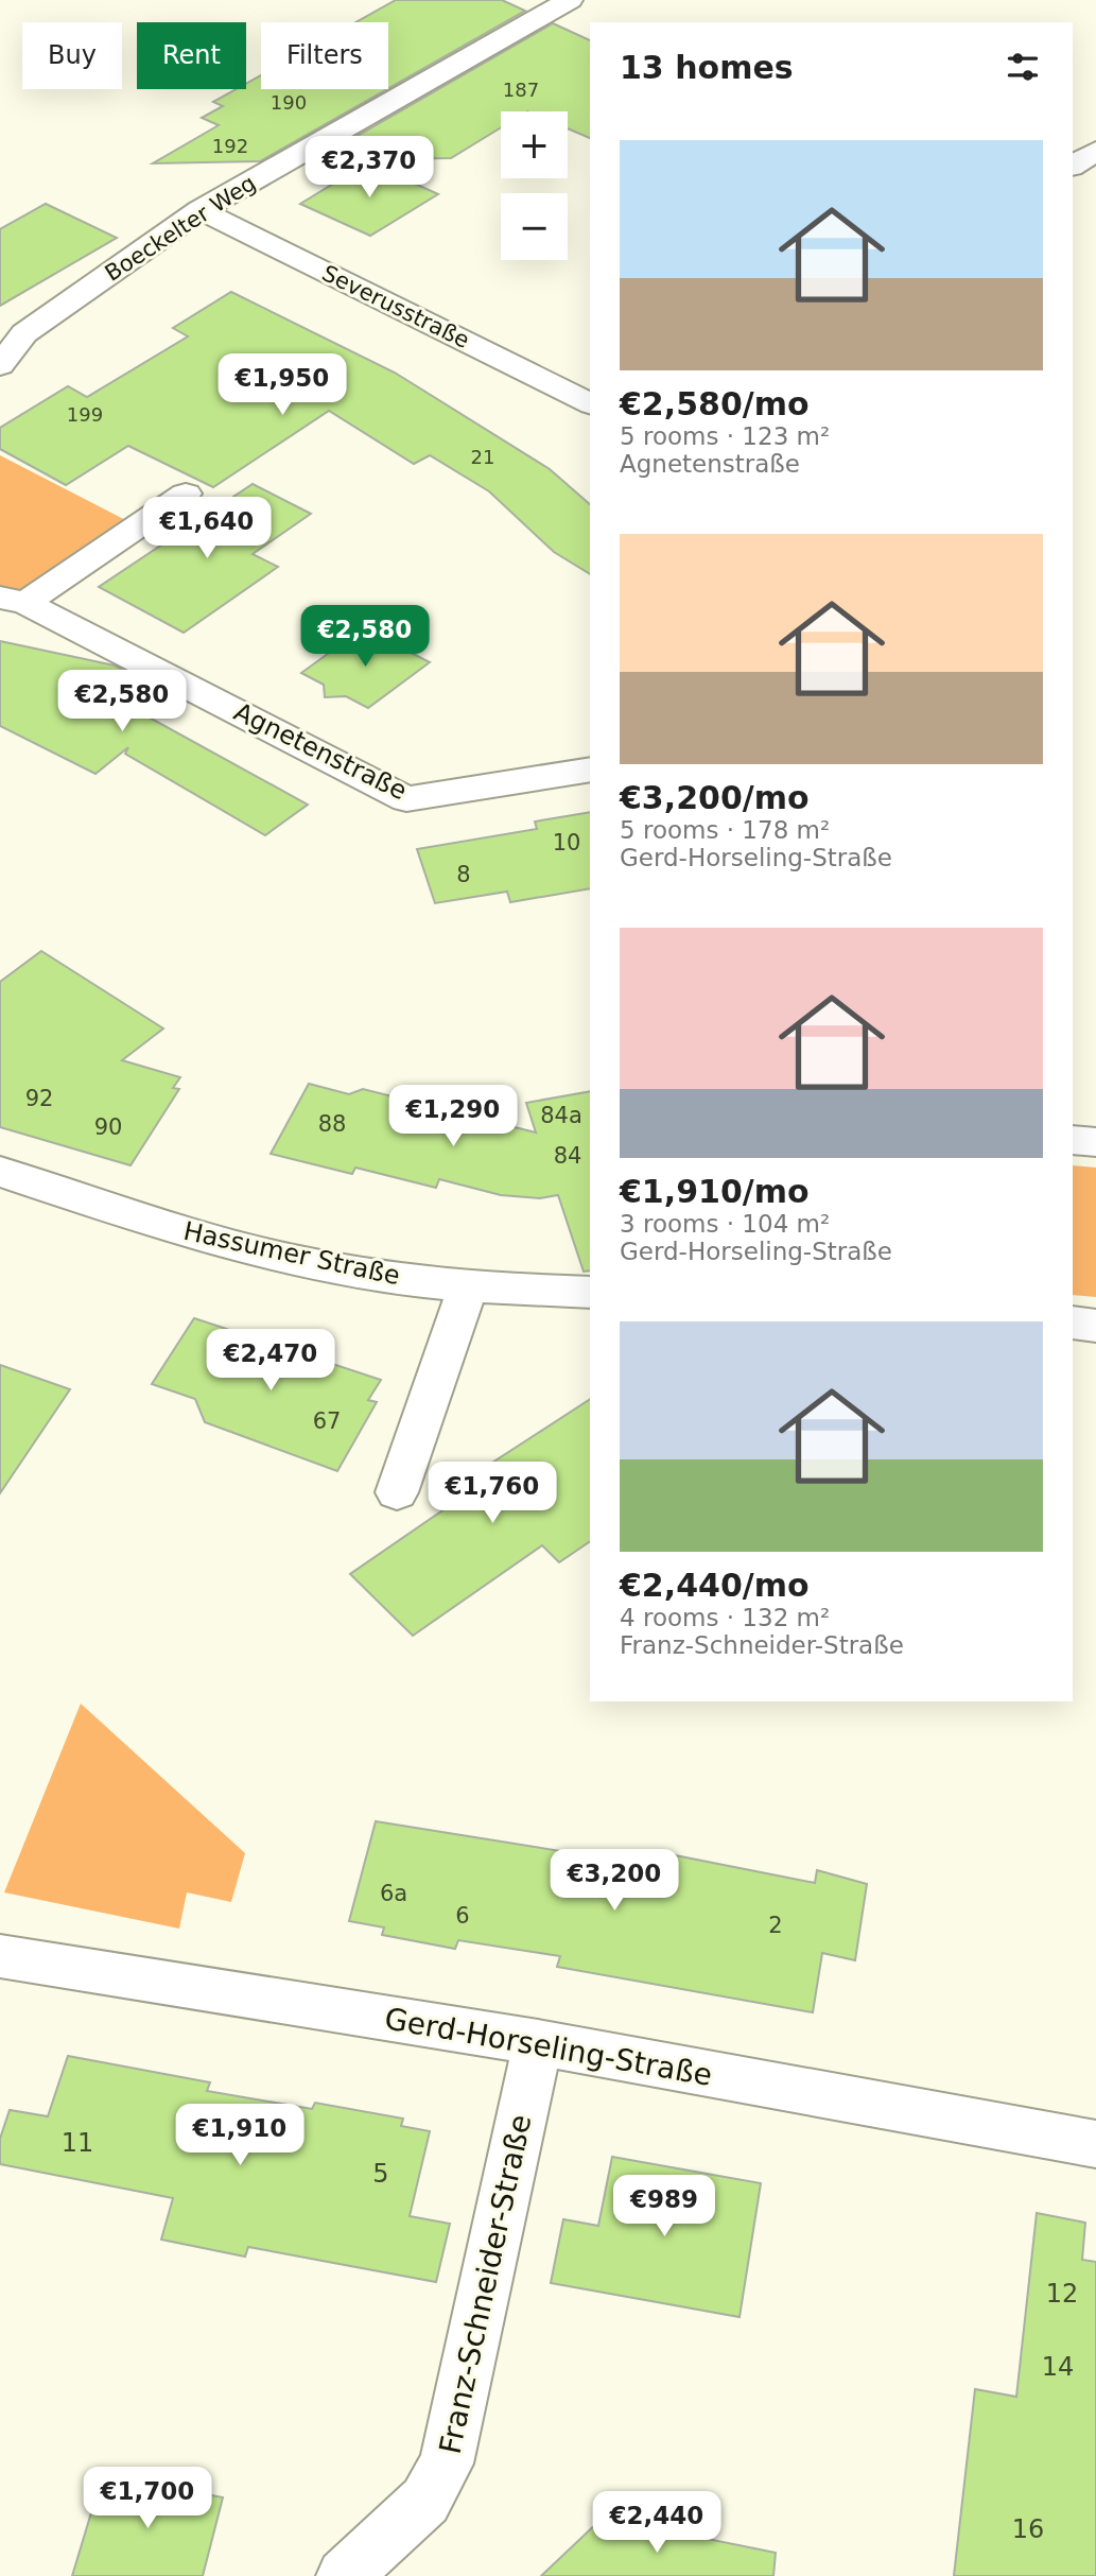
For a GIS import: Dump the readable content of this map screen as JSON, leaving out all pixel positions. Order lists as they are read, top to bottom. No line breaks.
{"streets":{"street":["Boeckelter Weg","Severusstraße","Agnetenstraße","Hassumer Straße","Gerd-Horseling-Straße","Franz-Schneider-Straße"]},"crossings":[["Boeckelter Weg","Severusstraße"],["Gerd-Horseling-Straße","Franz-Schneider-Straße"]],"house_numbers":["187","190","192","199","21","10","8","92","84a","88","90","84","67","6a","6","2","11","5","12","14","16"],"page":{"chip":["Buy","Rent","Filters"],"heading":"13 homes","map_buttons":["+","−"],"list":[{"name":"€2,580/mo","note":"5 rooms · 123 m² · Agnetenstraße"},{"name":"€3,200/mo","note":"5 rooms · 178 m² · Gerd-Horseling-Straße"},{"name":"€1,910/mo","note":"3 rooms · 104 m² · Gerd-Horseling-Straße"},{"name":"€2,440/mo","note":"4 rooms · 132 m² · Franz-Schneider-Straße"}],"price":["€2,370","€1,950","€1,640","€2,580","€2,580","€1,290","€2,470","€1,760","€3,200","€1,910","€989","€1,700","€2,440"]}}
